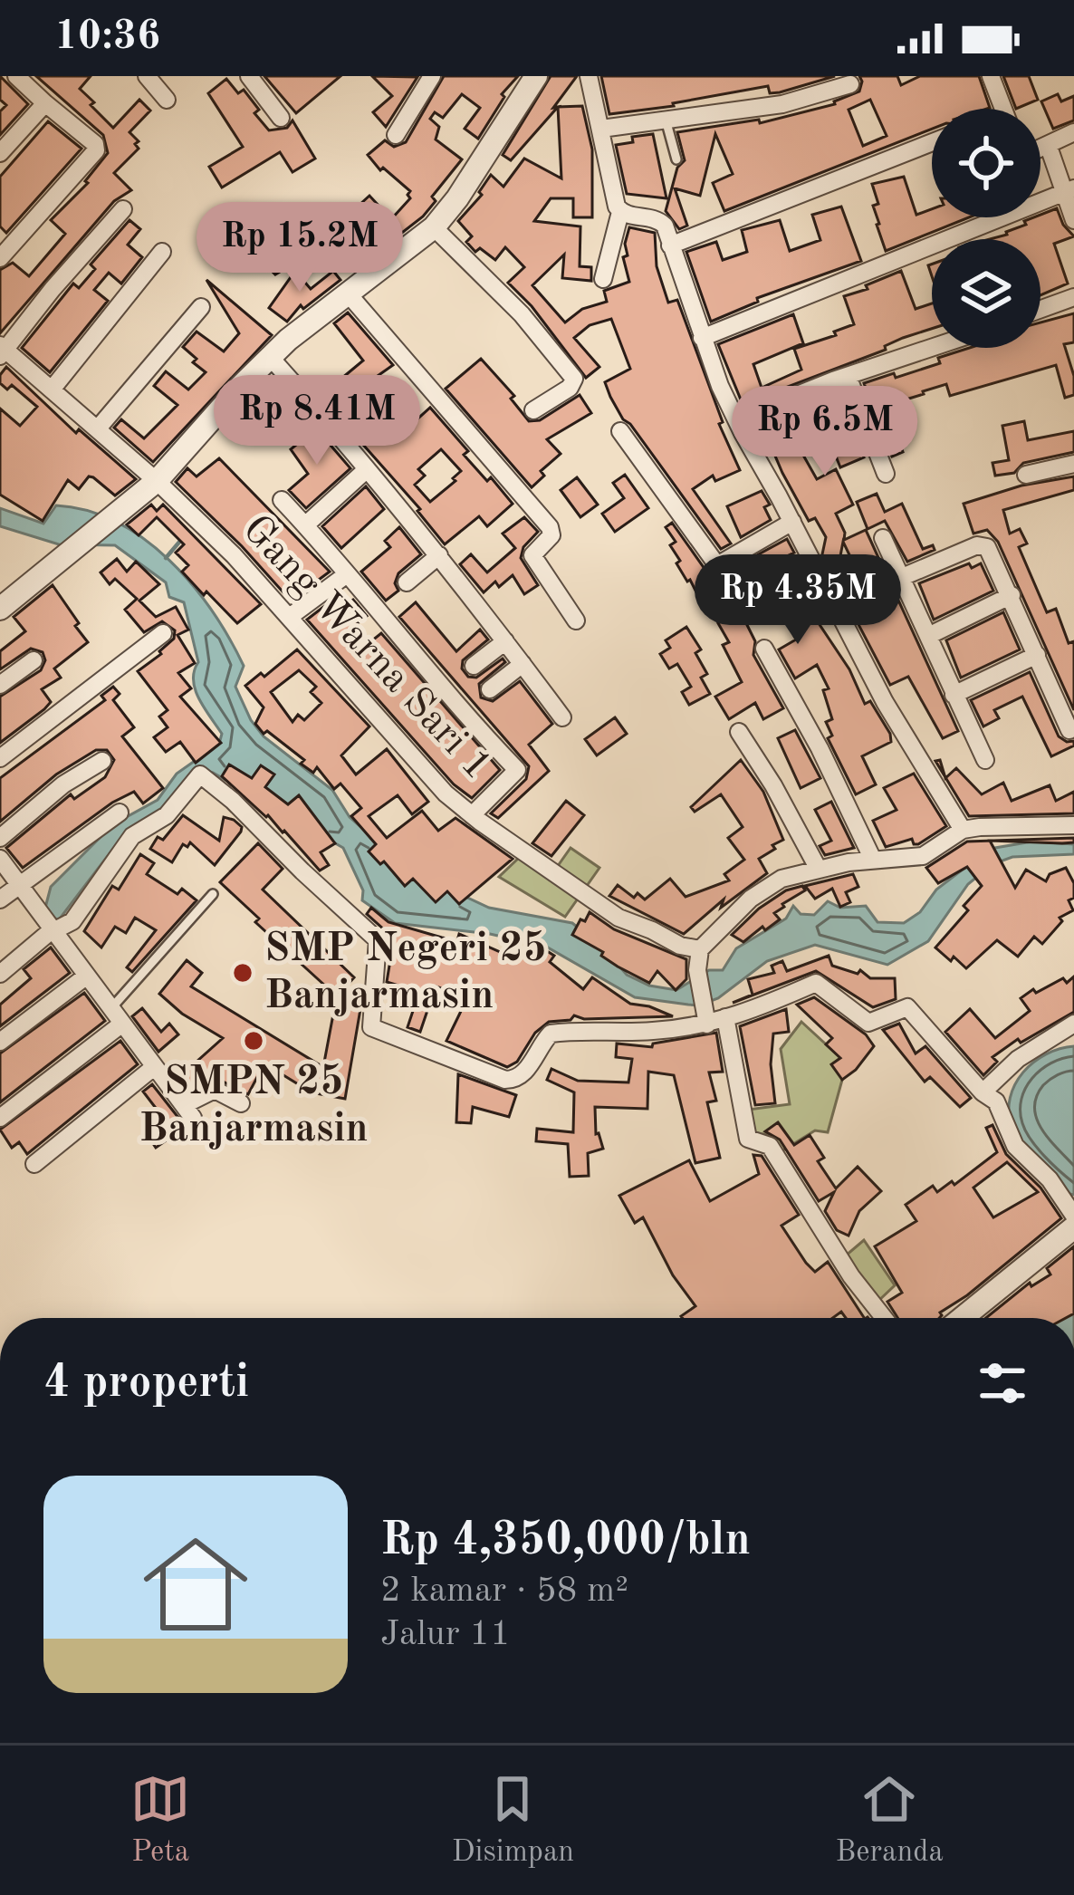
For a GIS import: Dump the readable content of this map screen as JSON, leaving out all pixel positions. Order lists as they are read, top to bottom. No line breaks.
{"streets":{"street":["Gang Warna Sari 1"]},"places":["SMP Negeri 25 Banjarmasin","SMPN 25 Banjarmasin"],"page":{"status":"10:36","price":["Rp 15.2M","Rp 8.41M","Rp 6.5M","Rp 4.35M"],"heading":"4 properti","list":[{"name":"Rp 4,350,000/bln","note":"2 kamar · 58 m² · Jalur 11"}],"tabs":["Peta","Disimpan","Beranda"]}}
